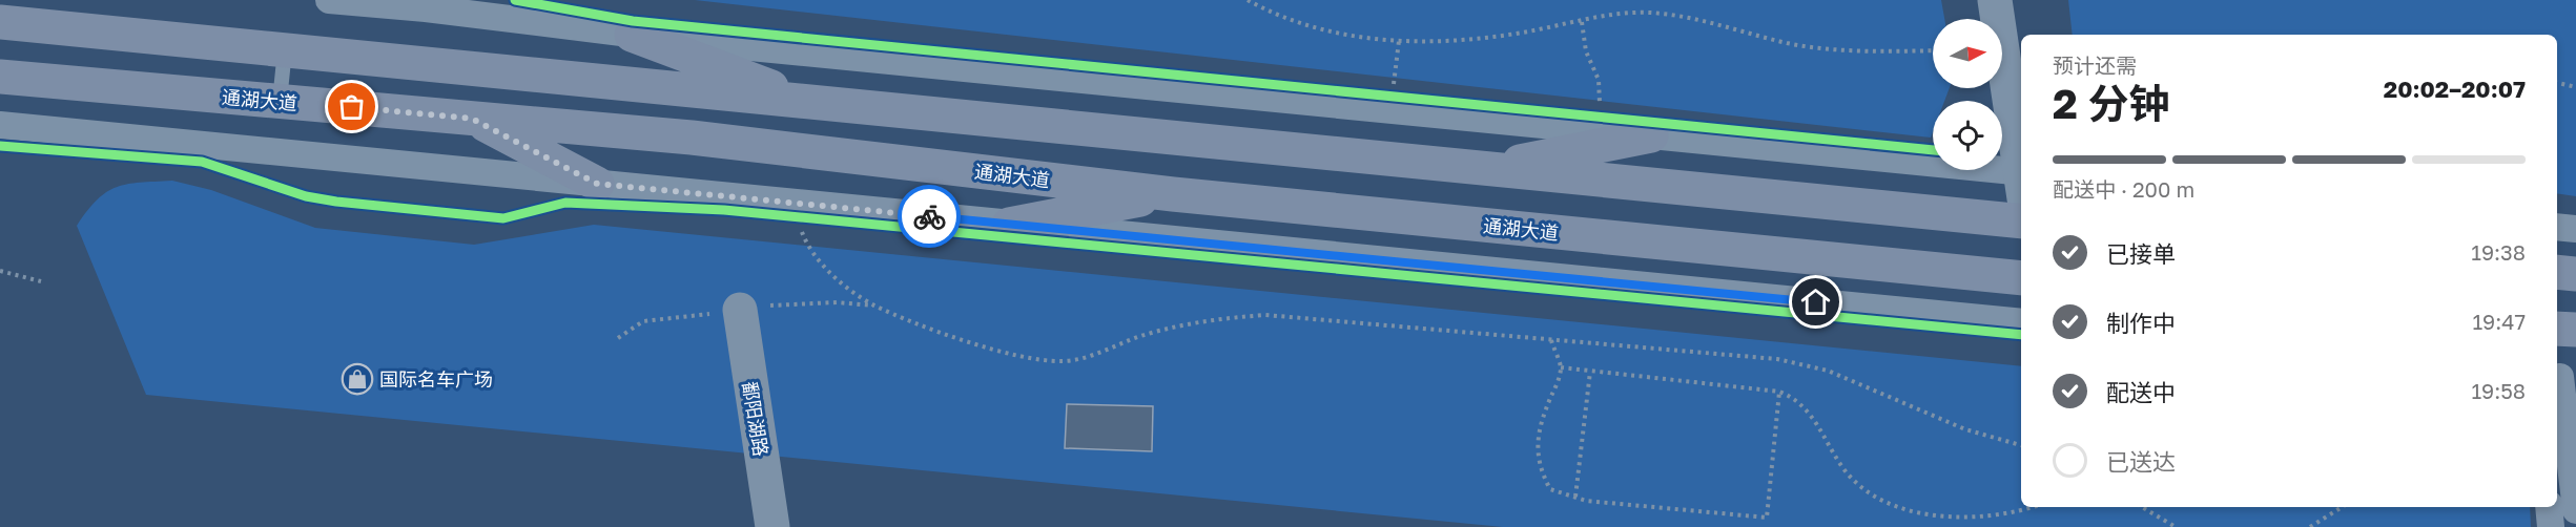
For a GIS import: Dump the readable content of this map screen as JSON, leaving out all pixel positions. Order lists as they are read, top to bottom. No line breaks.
{"streets":{"main road":["通湖大道"],"street":["鄱阳湖路"]},"places":{"shop":["国际名车广场"]},"north":"right","page":{"heading":["2 分钟","预计还需","20:02–20:07"],"bar":"配送中 · 200 m","list":[["已接单","19:38"],["制作中","19:47"],["配送中","19:58"],"已送达"]}}
